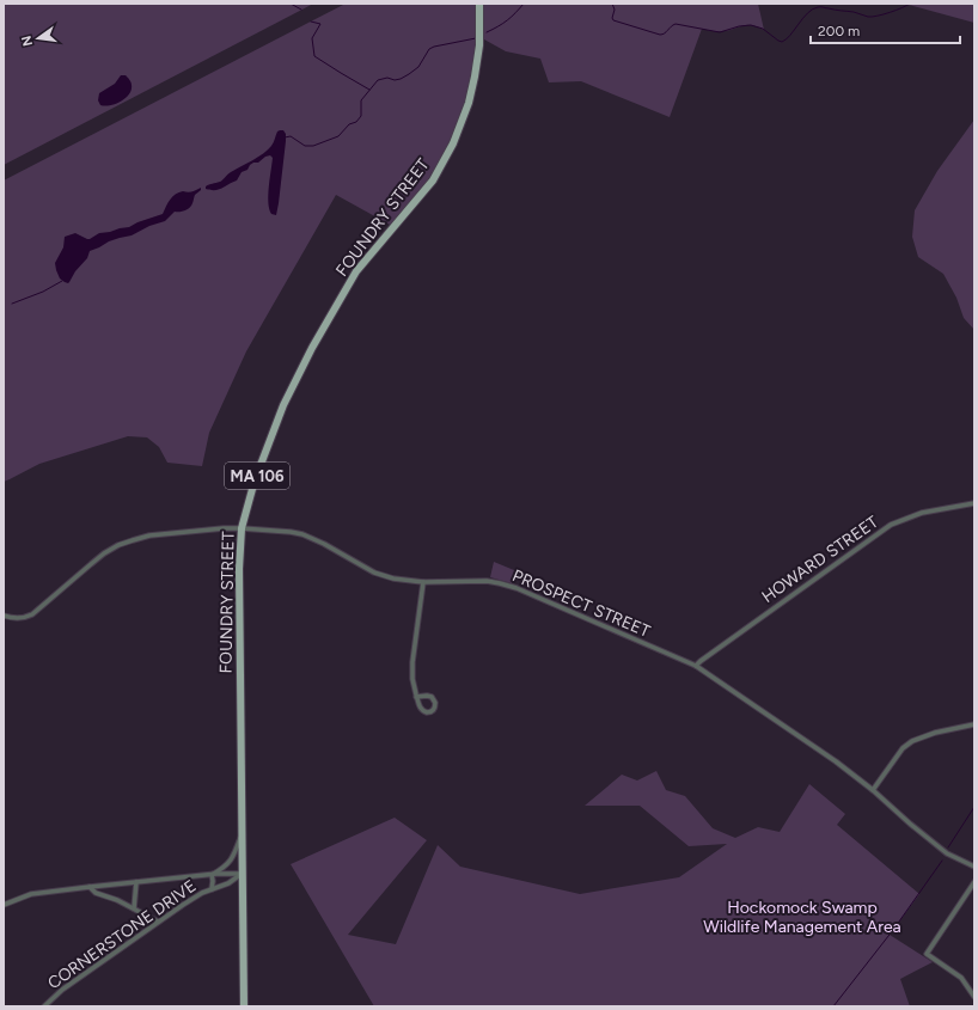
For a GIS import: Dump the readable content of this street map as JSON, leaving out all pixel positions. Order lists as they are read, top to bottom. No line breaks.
{"streets":{"main road":["FOUNDRY STREET","MA 106"],"street":["HOWARD STREET","PROSPECT STREET","CORNERSTONE DRIVE"]},"crossings":[["FOUNDRY STREET","PROSPECT STREET"],["FOUNDRY STREET","CORNERSTONE DRIVE"],["HOWARD STREET","PROSPECT STREET"]],"parks":["Hockomock Swamp Wildlife Management Area"],"scale_bar":"200 m","north":"left"}
